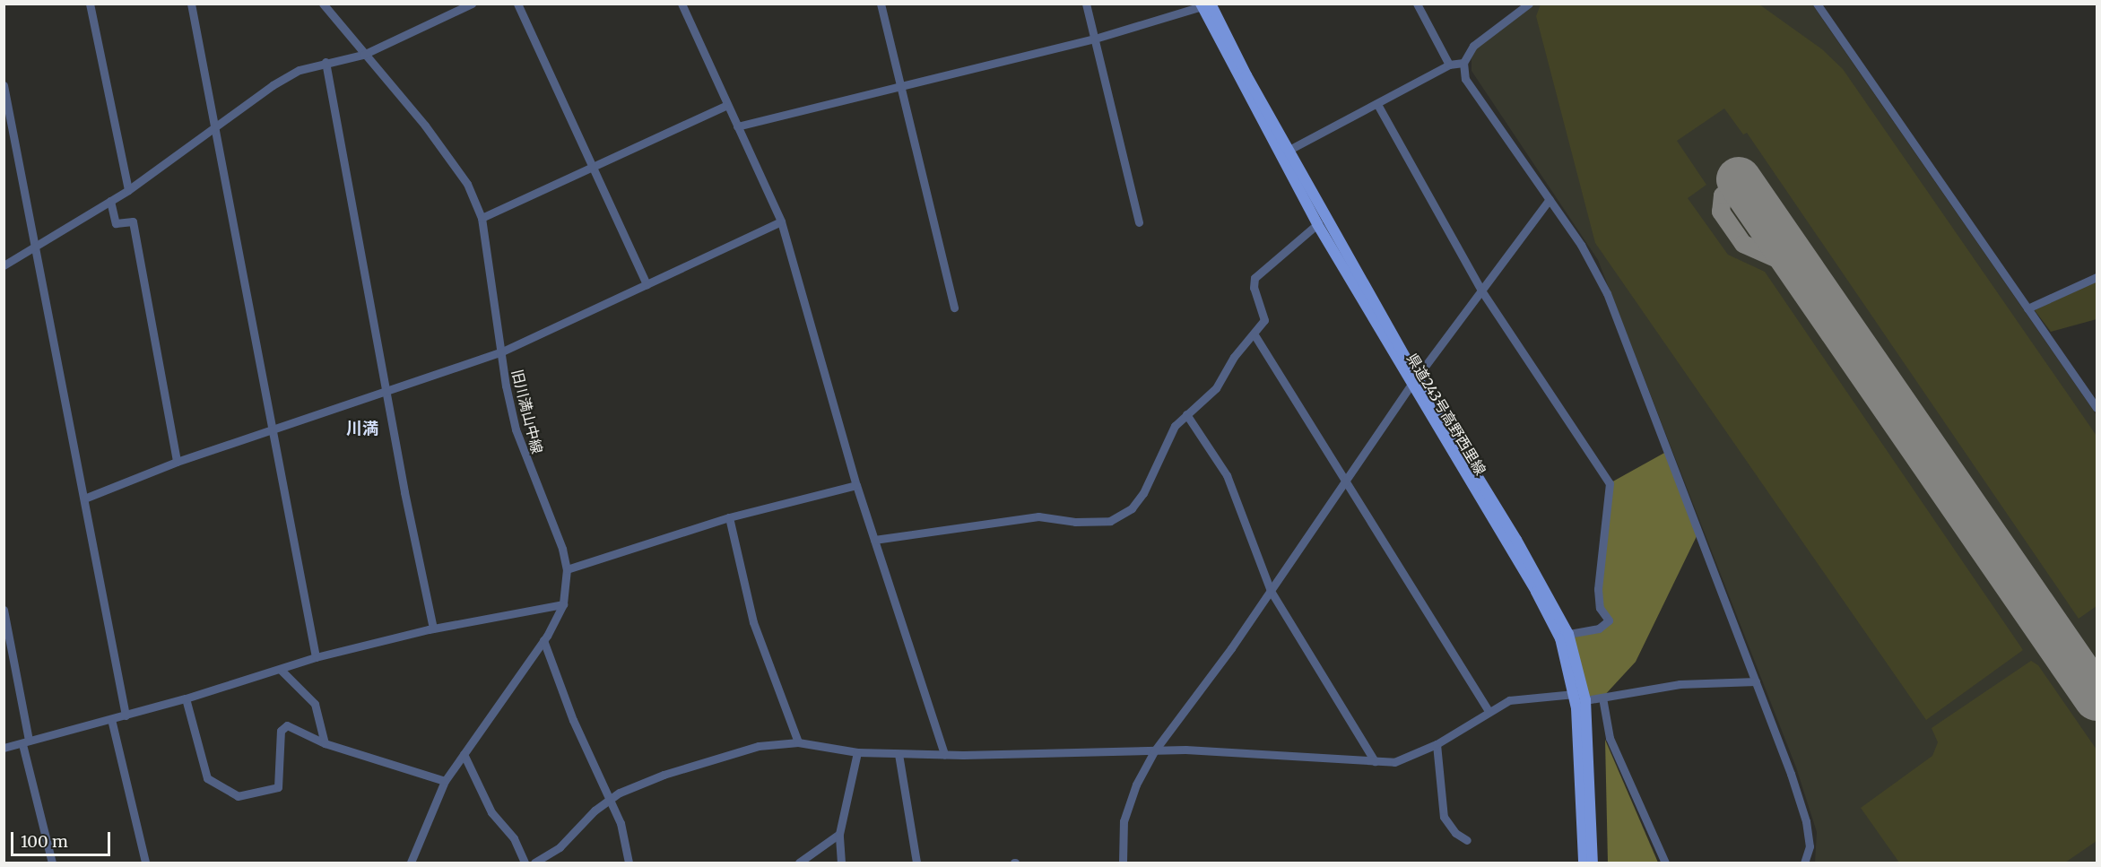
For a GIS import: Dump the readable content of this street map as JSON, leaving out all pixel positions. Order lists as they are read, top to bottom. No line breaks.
{"streets":{"main road":["県道243号高野西里線"],"street":["旧川満山中線"]},"districts":["川満"],"scale_bar":"100 m"}
